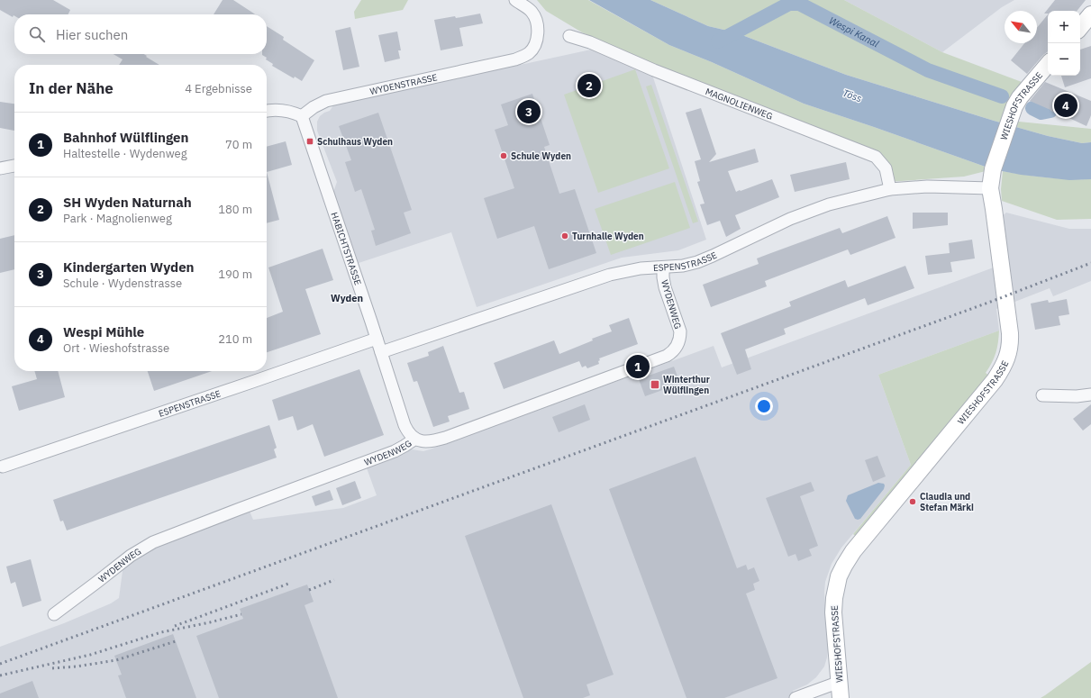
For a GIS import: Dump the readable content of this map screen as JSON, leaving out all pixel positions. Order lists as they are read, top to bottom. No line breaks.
{"streets":{"street":["WYDENSTRASSE","MAGNOLIENWEG","WIESHOFSTRASSE","HABICHTSTRASSE","ESPENSTRASSE","WYDENWEG"]},"crossings":[["WYDENSTRASSE","HABICHTSTRASSE"],["MAGNOLIENWEG","ESPENSTRASSE"],["WIESHOFSTRASSE","ESPENSTRASSE"],["HABICHTSTRASSE","ESPENSTRASSE"],["HABICHTSTRASSE","WYDENWEG"],["ESPENSTRASSE","WYDENWEG"]],"districts":["Wyden"],"water":["Wespi Kanal","Töss"],"places":{"transit":["Schulhaus Wyden","Winterthur Wülflingen"],"other":["Schule Wyden","Turnhalle Wyden","Claudia und Stefan Märki"]},"north":"top left","page":{"map_buttons":["+","−"],"search":"Hier suchen","heading":["In der Nähe","4 Ergebnisse"],"pins":["2","4","3","1"],"list":[{"mark":"1","name":"Bahnhof Wülflingen","note":"Haltestelle · Wydenweg","value":"70 m"},{"mark":"2","name":"SH Wyden Naturnah","note":"Park · Magnolienweg","value":"180 m"},{"mark":"3","name":"Kindergarten Wyden","note":"Schule · Wydenstrasse","value":"190 m"},{"mark":"4","name":"Wespi Mühle","note":"Ort · Wieshofstrasse","value":"210 m"}]}}
